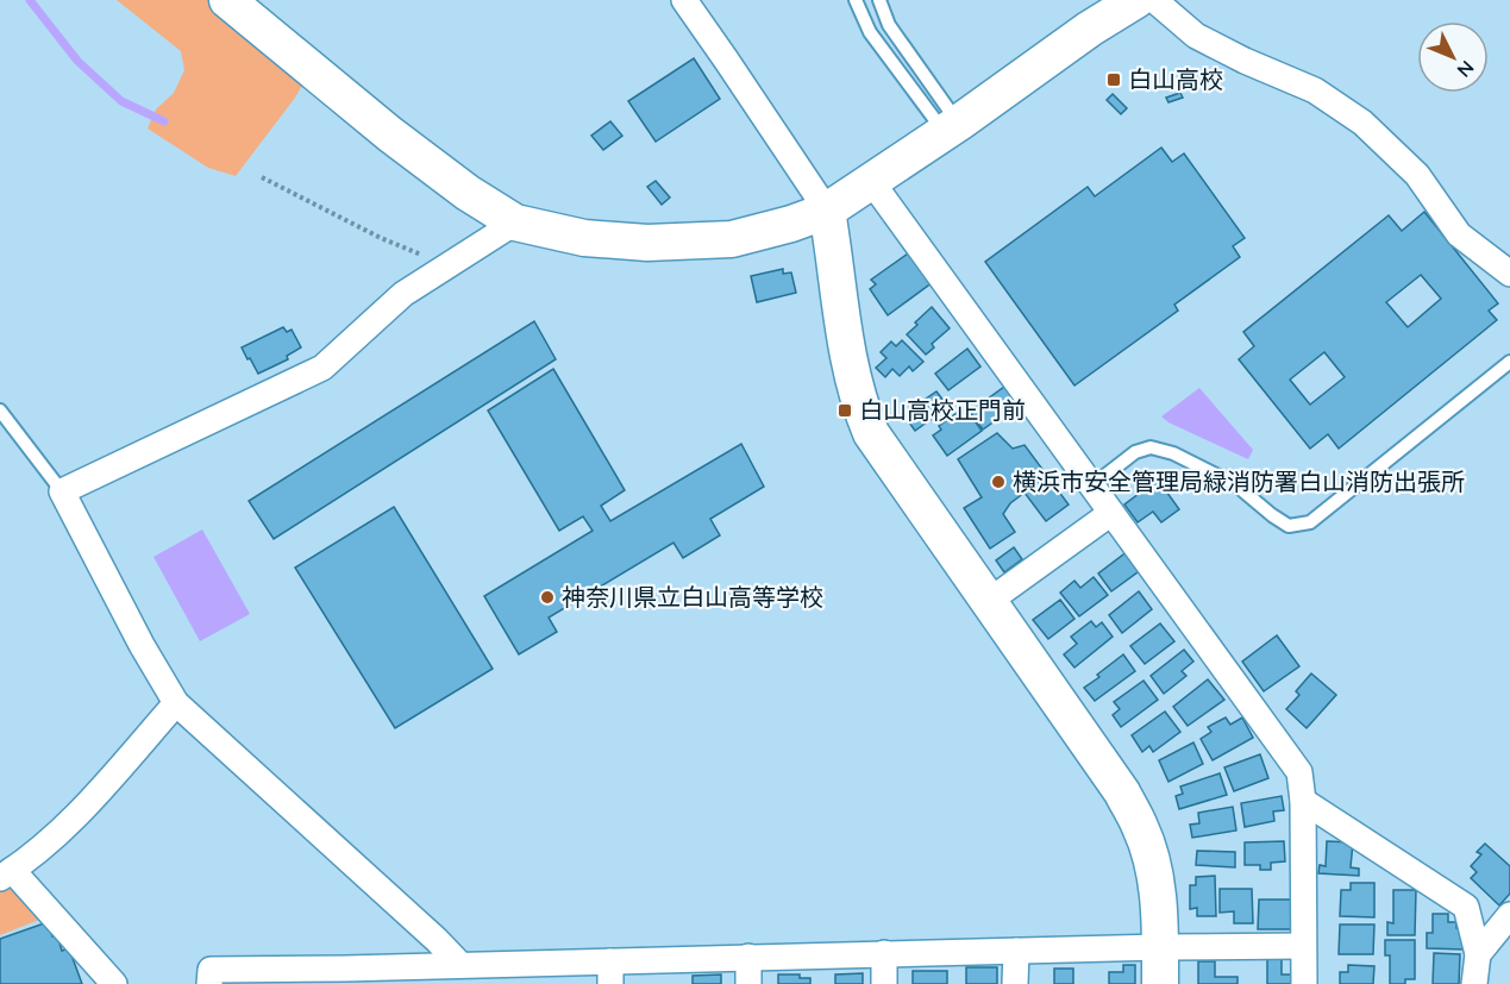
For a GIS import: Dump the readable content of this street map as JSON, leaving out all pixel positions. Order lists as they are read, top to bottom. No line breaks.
{"places":{"transit":["白山高校","白山高校正門前"],"other":["横浜市安全管理局緑消防署白山消防出張所","神奈川県立白山高等学校"]},"north":"bottom right"}
